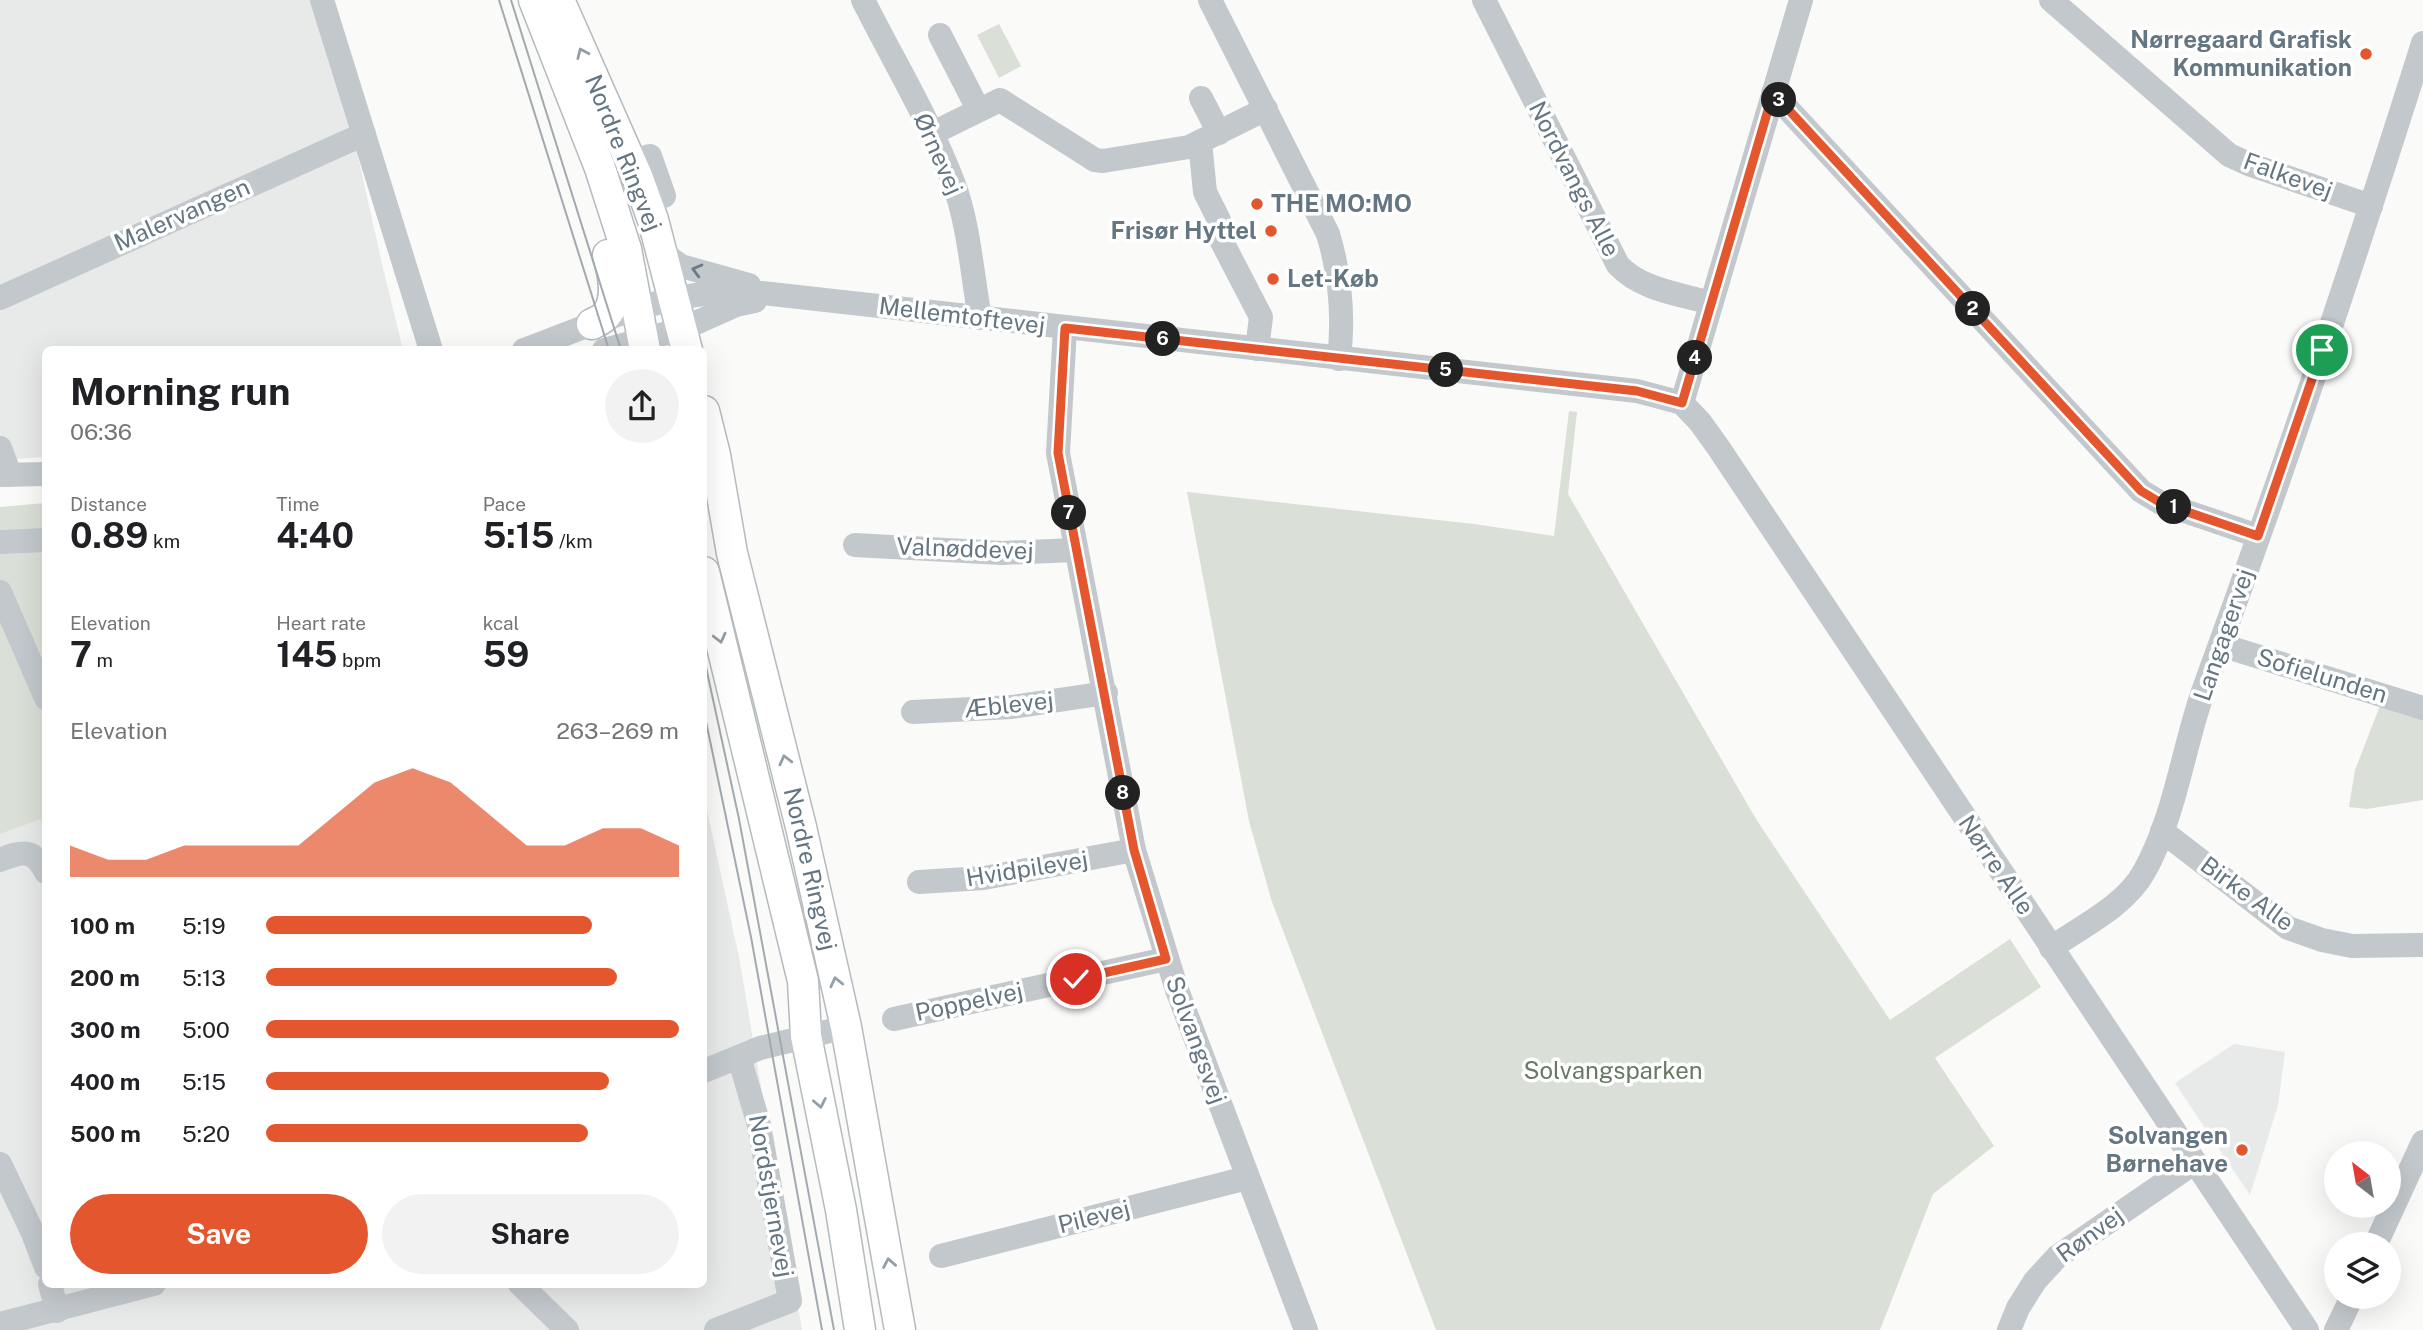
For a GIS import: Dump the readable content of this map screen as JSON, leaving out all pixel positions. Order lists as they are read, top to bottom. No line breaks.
{"streets":{"main road":["Nordre Ringvej"],"street":["Ørnevej","Falkevej","Nordvangs Alle","Malervangen","Mellemtoftevej","Valnøddevej","Langagervej","Sofielunden","Æblevej","Nørre Alle","Hvidpilevej","Birke Alle","Poppelvej","Solvangsvej","Nordstjernevej","Pilevej","Rønvej"]},"crossings":[["Nordre Ringvej","Mellemtoftevej"],["Ørnevej","Mellemtoftevej"],["Falkevej","Langagervej"],["Mellemtoftevej","Nørre Alle"],["Mellemtoftevej","Solvangsvej"],["Valnøddevej","Solvangsvej"],["Langagervej","Sofielunden"],["Langagervej","Nørre Alle"],["Langagervej","Birke Alle"],["Æblevej","Solvangsvej"],["Nørre Alle","Rønvej"],["Hvidpilevej","Solvangsvej"],["Poppelvej","Solvangsvej"],["Solvangsvej","Pilevej"]],"parks":["Solvangsparken"],"places":["Nørregaard Grafisk Kommunikation","THE MO:MO","Frisør Hyttel","Let-Køb","Solvangen Børnehave"],"north":"top left","page":{"pins":["3","2","6","4","5","1","7","8"],"heading":["Morning run","06:36"],"stats":[["Distance","0.89 km"],["Time","4:40"],["Pace","5:15 /km"],["Elevation","7 m"],["Heart rate","145 bpm"],["kcal","59"]],"chart":["Elevation","263–269 m"],"list":[{"name":"100 m","note":"5:19"},{"name":"200 m","note":"5:13"},{"name":"300 m","note":"5:00"},{"name":"400 m","note":"5:15"},{"name":"500 m","note":"5:20"}],"buttons":["Save","Share"]}}
